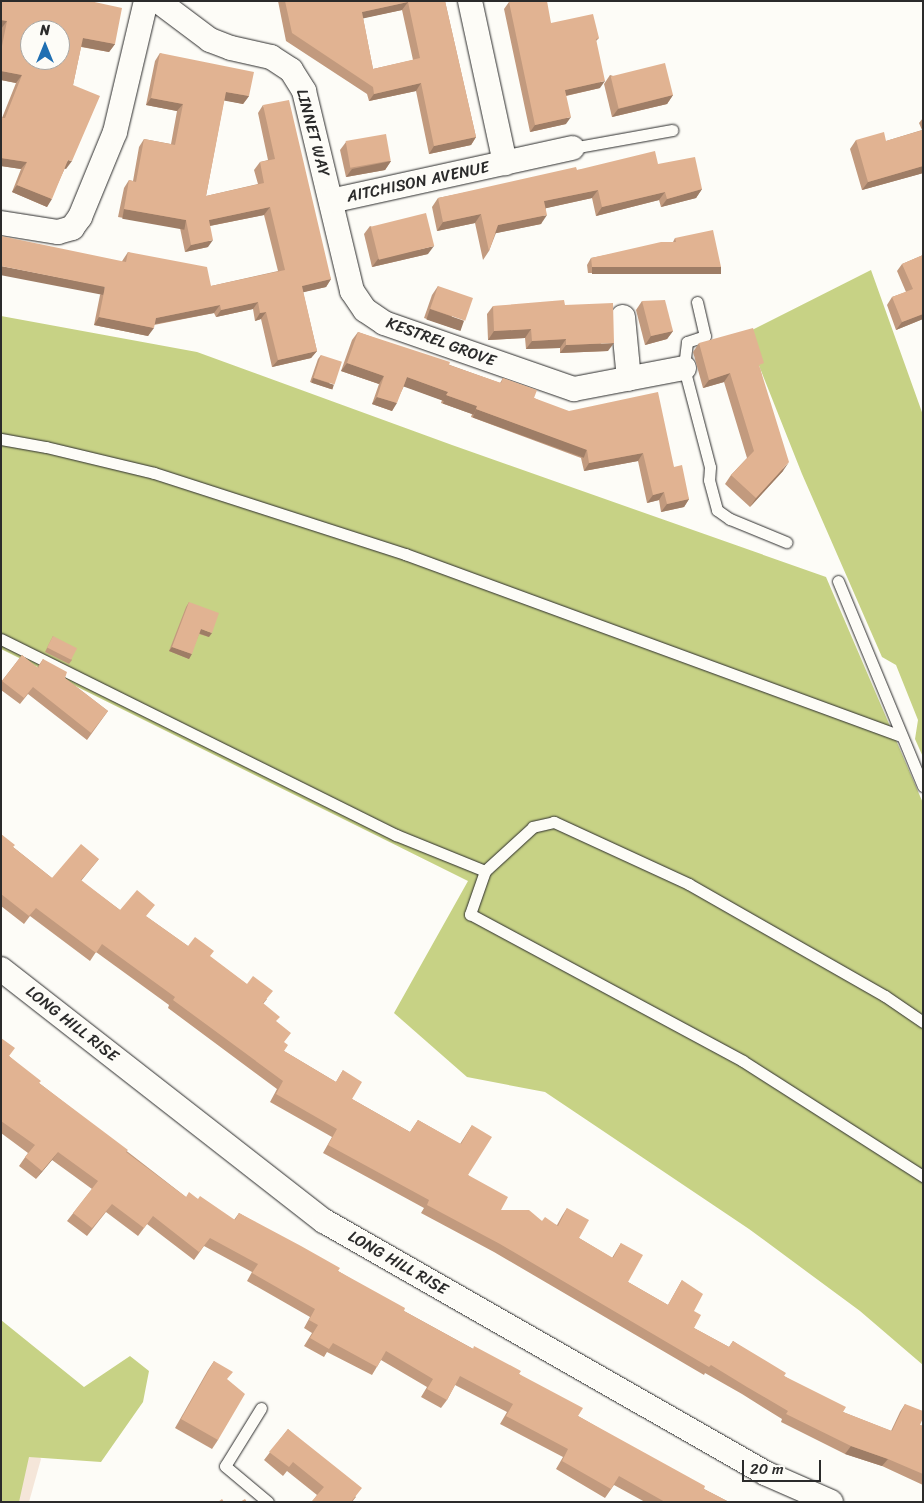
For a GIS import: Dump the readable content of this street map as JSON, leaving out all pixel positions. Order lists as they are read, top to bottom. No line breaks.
{"streets":{"street":["LINNET WAY","AITCHISON AVENUE","KESTREL GROVE","LONG HILL RISE"]},"crossings":[["LINNET WAY","AITCHISON AVENUE"],["LINNET WAY","KESTREL GROVE"],["AITCHISON AVENUE","KESTREL GROVE"]],"scale_bar":"20 m","north":"top"}
